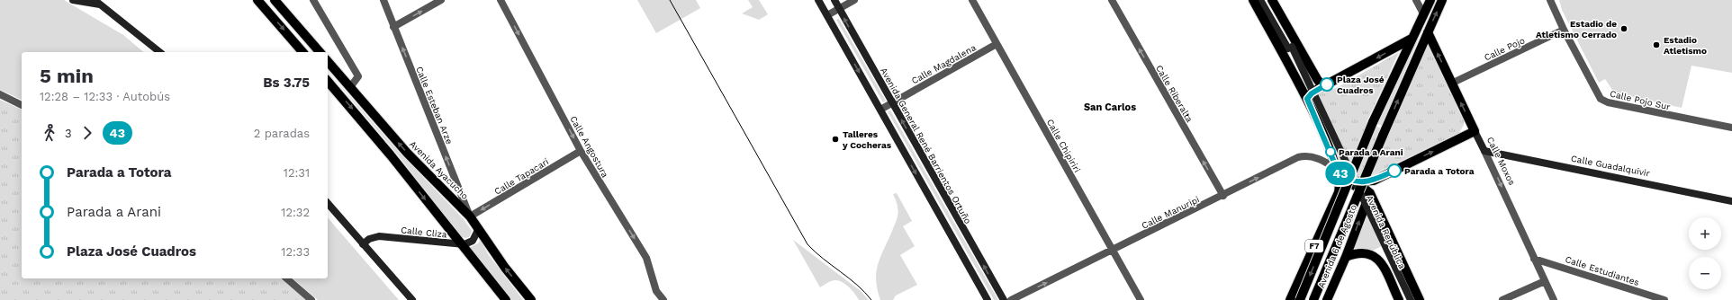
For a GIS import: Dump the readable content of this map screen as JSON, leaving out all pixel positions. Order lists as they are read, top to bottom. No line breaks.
{"streets":{"main road":["Avenida General René Barrientos Ortuño","Calle Moxos","Calle Guadalquivir","Avenida Ayacucho","Calle Cliza","Avenida República","F7","Avenida 6 de Agosto"],"street":["Calle Pojo","Calle Magdalena","Calle Riberalta","Calle Pojo Sur","Calle Esteban Arze","Calle Chipiriri","Calle Angostura","Calle Tapacarí","Calle Manuripi","Calle Estudiantes"]},"crossings":[["Calle Pojo","Calle Pojo Sur"],["Calle Pojo","Calle Moxos"],["Calle Magdalena","Avenida General René Barrientos Ortuño"],["Calle Magdalena","Calle Chipiriri"],["Calle Riberalta","Calle Manuripi"],["Calle Esteban Arze","Avenida Ayacucho"],["Calle Esteban Arze","Calle Tapacarí"],["Calle Chipiriri","Calle Manuripi"],["Calle Angostura","Calle Tapacarí"],["Calle Moxos","Calle Guadalquivir"],["Calle Moxos","Avenida 6 de Agosto"],["Calle Moxos","Calle Estudiantes"],["Avenida Ayacucho","Calle Tapacarí"],["Calle Manuripi","F7"],["Calle Manuripi","Avenida 6 de Agosto"],["F7","Avenida 6 de Agosto"]],"one_way":["Calle Riberalta","Calle Esteban Arze","Calle Angostura","Calle Tapacarí","Calle Manuripi"],"districts":["San Carlos"],"places":["Estadio de Atletismo Cerrado","Estadio Atletismo","Plaza José Cuadros","Talleres y Cocheras","Parada a Arani","Parada a Totora"],"lines":["bus line 43"],"page":{"on_map":"43","heading":["5 min","12:28 – 12:33 · Autobús","Bs 3.75"],"legs":["3","43","2 paradas"],"list":[{"name":"Parada a Totora","value":"12:31"},{"name":"Parada a Arani","value":"12:32"},{"name":"Plaza José Cuadros","value":"12:33"}],"map_buttons":["+","−"]}}
